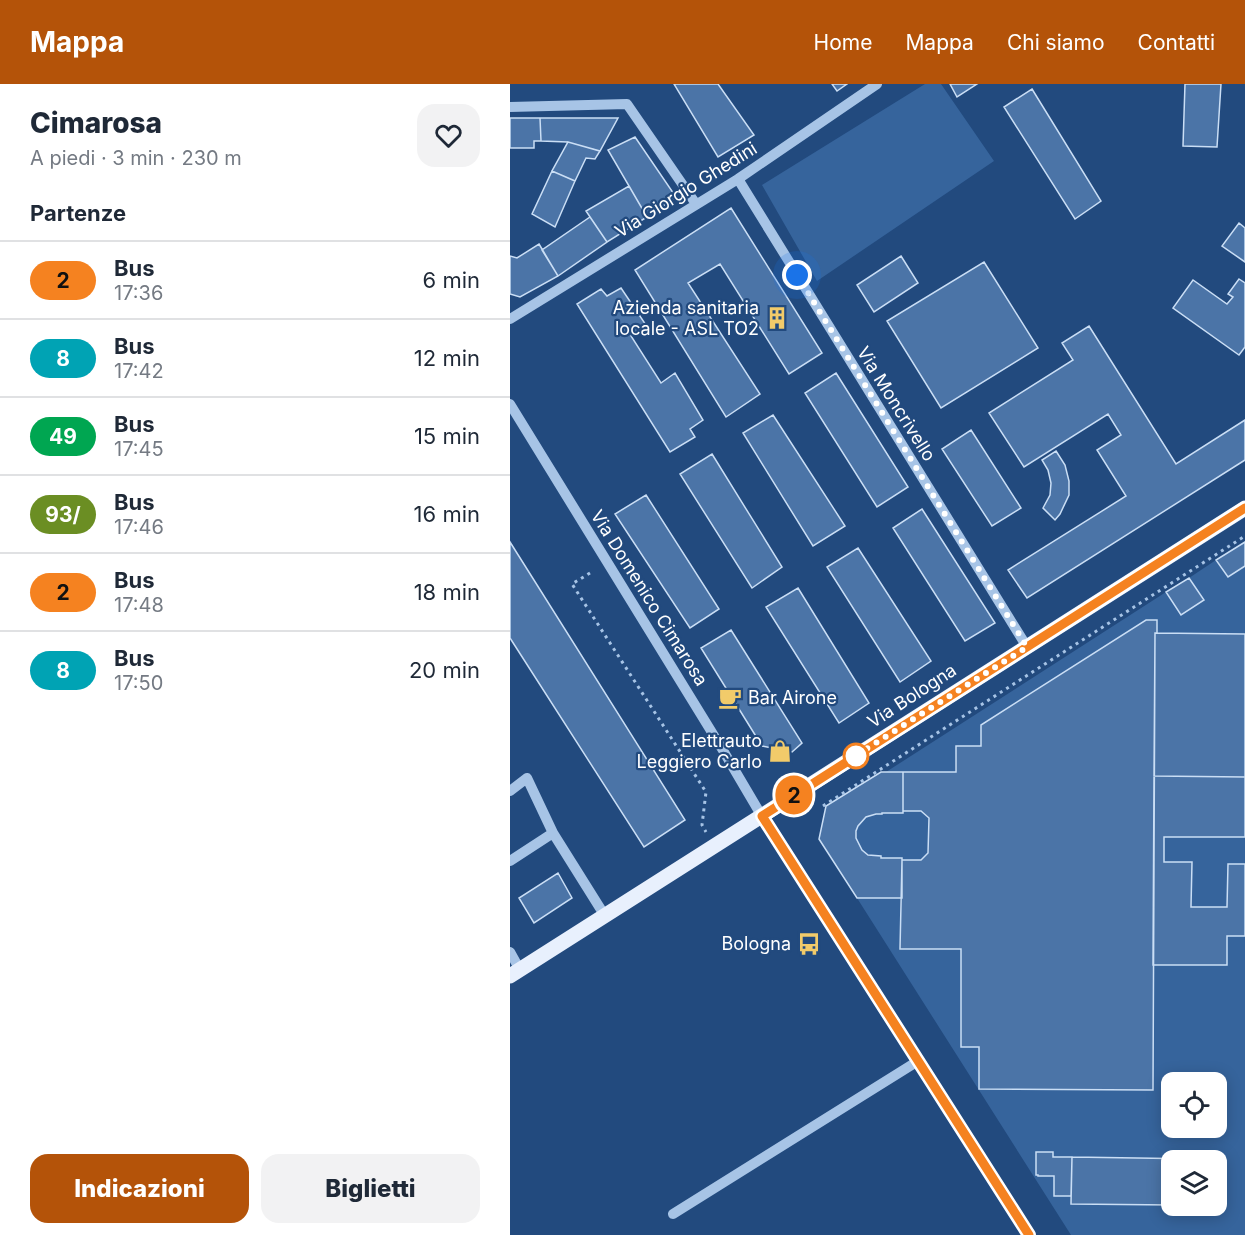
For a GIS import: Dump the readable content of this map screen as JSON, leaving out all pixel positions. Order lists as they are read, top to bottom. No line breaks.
{"streets":{"main road":["Via Bologna"],"street":["Via Giorgio Ghedini","Via Moncrivello","Via Domenico Cimarosa"]},"crossings":[["Via Giorgio Ghedini","Via Moncrivello"],["Via Moncrivello","Via Bologna"],["Via Domenico Cimarosa","Via Bologna"]],"places":{"building":["Azienda sanitaria locale - ASL TO2"],"cafe":["Bar Airone"],"shop":["Elettrauto Leggiero Carlo"],"bus stop":["Bologna"]},"lines":["bus line 2"],"page":{"header":"Mappa","nav":["Home","Mappa","Chi siamo","Contatti"],"heading":[["Cimarosa","A piedi · 3 min · 230 m"],"Partenze"],"on_map":"2","list":[{"mark":"2","name":"Bus","note":"17:36","value":"6 min"},{"mark":"8","name":"Bus","note":"17:42","value":"12 min"},{"mark":"49","name":"Bus","note":"17:45","value":"15 min"},{"mark":"93/","name":"Bus","note":"17:46","value":"16 min"},{"mark":"2","name":"Bus","note":"17:48","value":"18 min"},{"mark":"8","name":"Bus","note":"17:50","value":"20 min"}],"buttons":["Indicazioni","Biglietti"]}}
